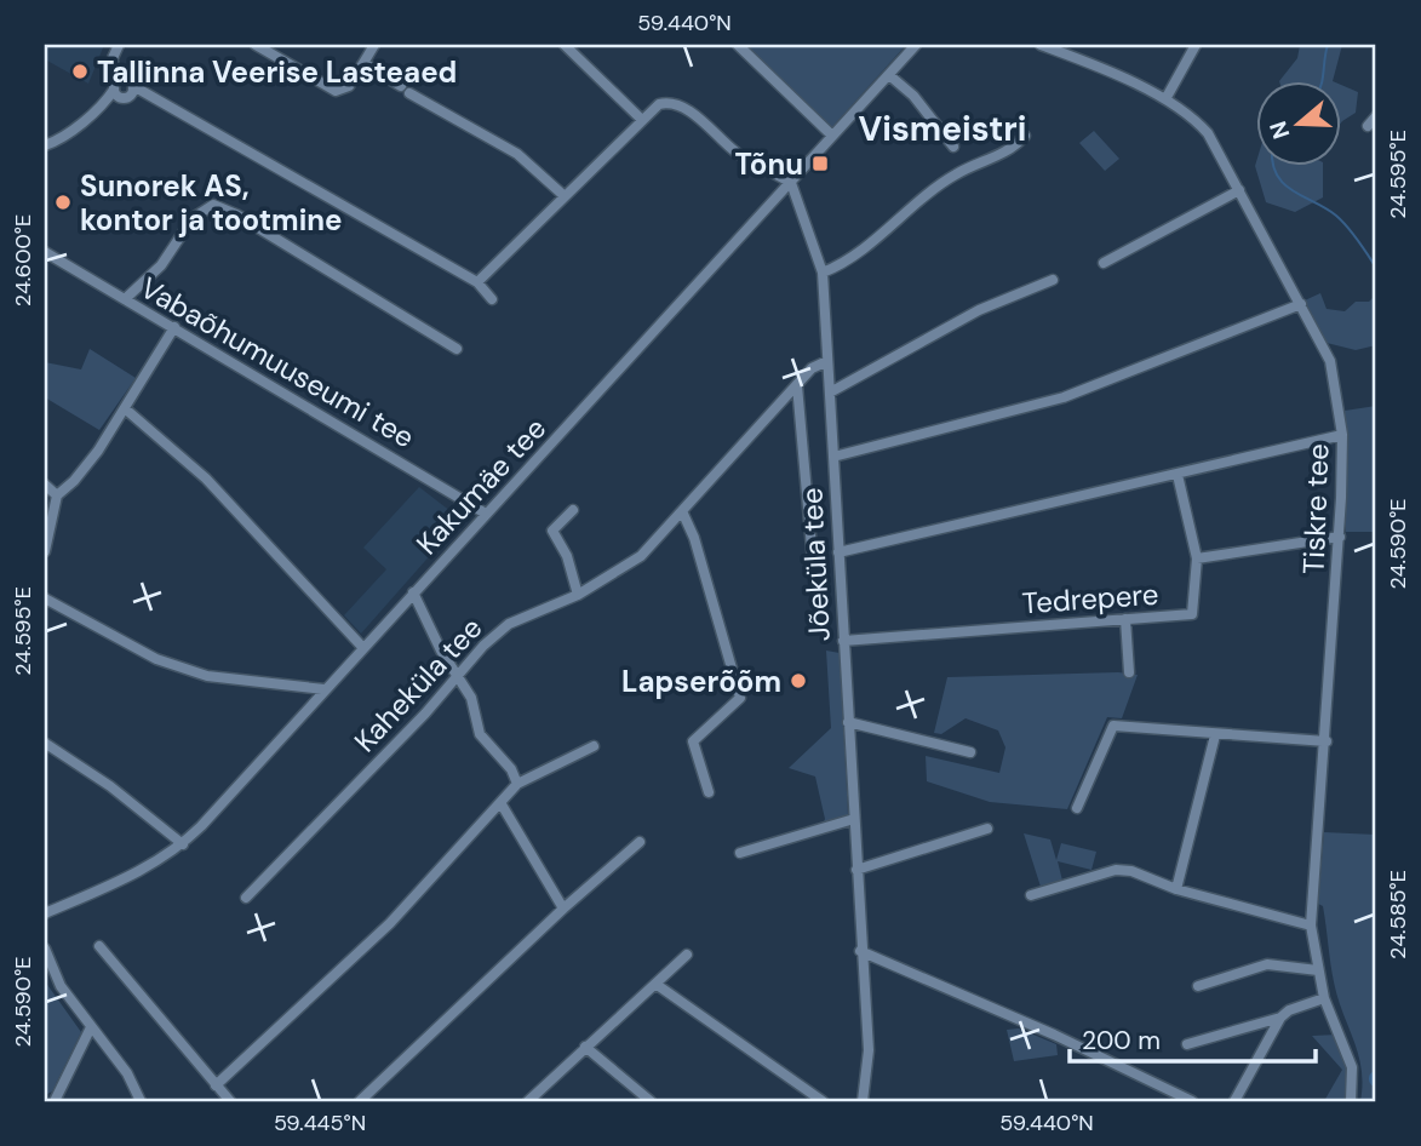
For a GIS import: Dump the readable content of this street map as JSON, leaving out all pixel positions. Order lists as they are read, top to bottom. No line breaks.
{"streets":{"street":["Vabaõhumuuseumi tee","Kakumäe tee","Tiskre tee","Jõeküla tee","Tedrepere","Kaheküla tee"]},"crossings":[["Vabaõhumuuseumi tee","Kakumäe tee"],["Kakumäe tee","Jõeküla tee"],["Tiskre tee","Tedrepere"],["Jõeküla tee","Tedrepere"],["Jõeküla tee","Kaheküla tee"]],"districts":["Vismeistri"],"places":{"other":["Tallinna Veerise Lasteaed","Sunorek AS, kontor ja tootmine","Lapserõõm"],"transit":["Tõnu"]},"scale_bar":"200 m","north":"left","coordinates":["59.440°N","24.595°E","24.600°E","24.590°E","24.585°E","59.445°N"]}
